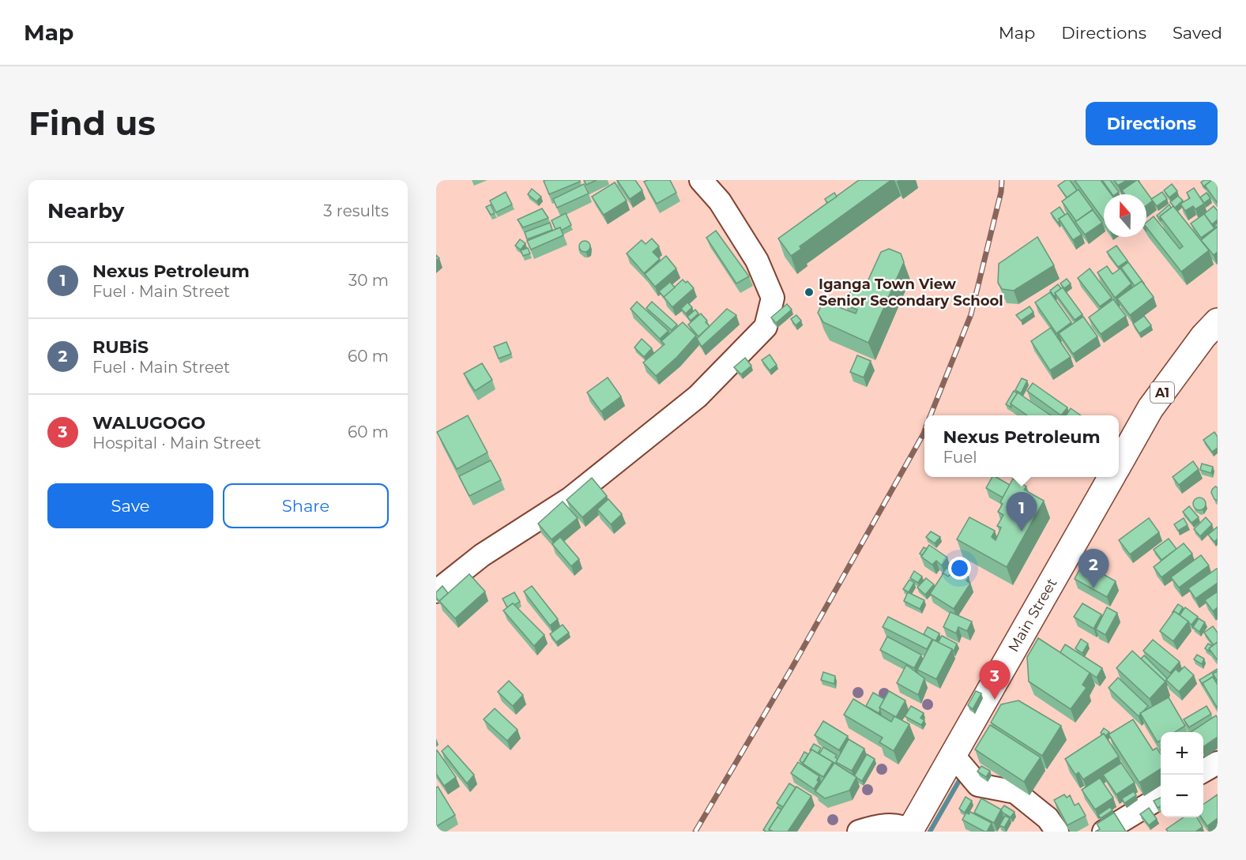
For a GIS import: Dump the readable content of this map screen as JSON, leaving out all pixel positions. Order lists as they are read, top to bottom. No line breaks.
{"streets":{"main road":["A1","Main Street"]},"places":["Iganga Town View Senior Secondary School"],"north":"top","page":{"header":"Map","nav":["Map","Directions","Saved"],"buttons":["Directions",["Save","Share"]],"title":"Find us","heading":["Nearby","3 results"],"list":[{"mark":"1","name":"Nexus Petroleum","note":"Fuel · Main Street","value":"30 m"},{"mark":"2","name":"RUBiS","note":"Fuel · Main Street","value":"60 m"},{"mark":"3","name":"WALUGOGO","note":"Hospital · Main Street","value":"60 m"}],"popup":["Nexus Petroleum","Fuel"],"pins":["1","2","3"],"map_buttons":["+","−"]}}
